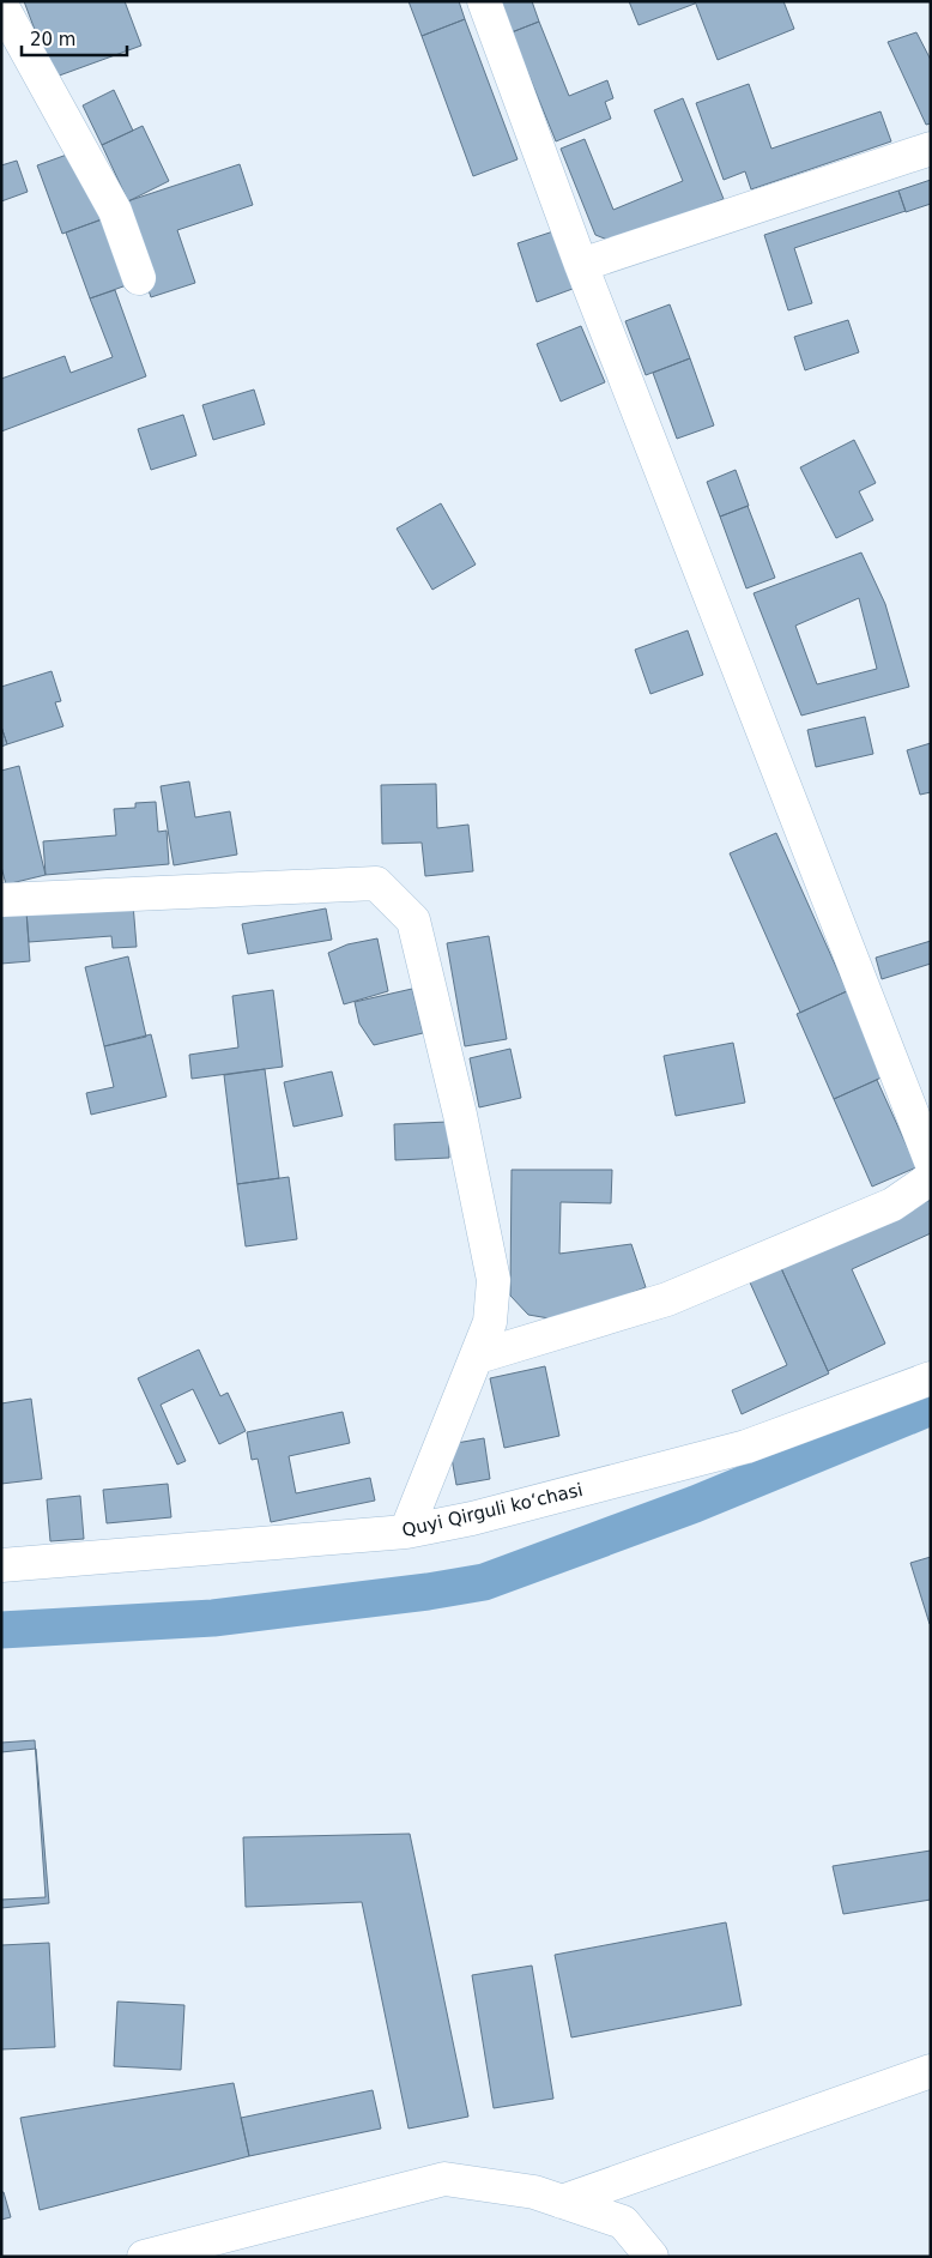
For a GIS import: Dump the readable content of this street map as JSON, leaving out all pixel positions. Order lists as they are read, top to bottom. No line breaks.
{"streets":{"street":["Quyi Qirguli koʻchasi"]},"scale_bar":"20 m"}
